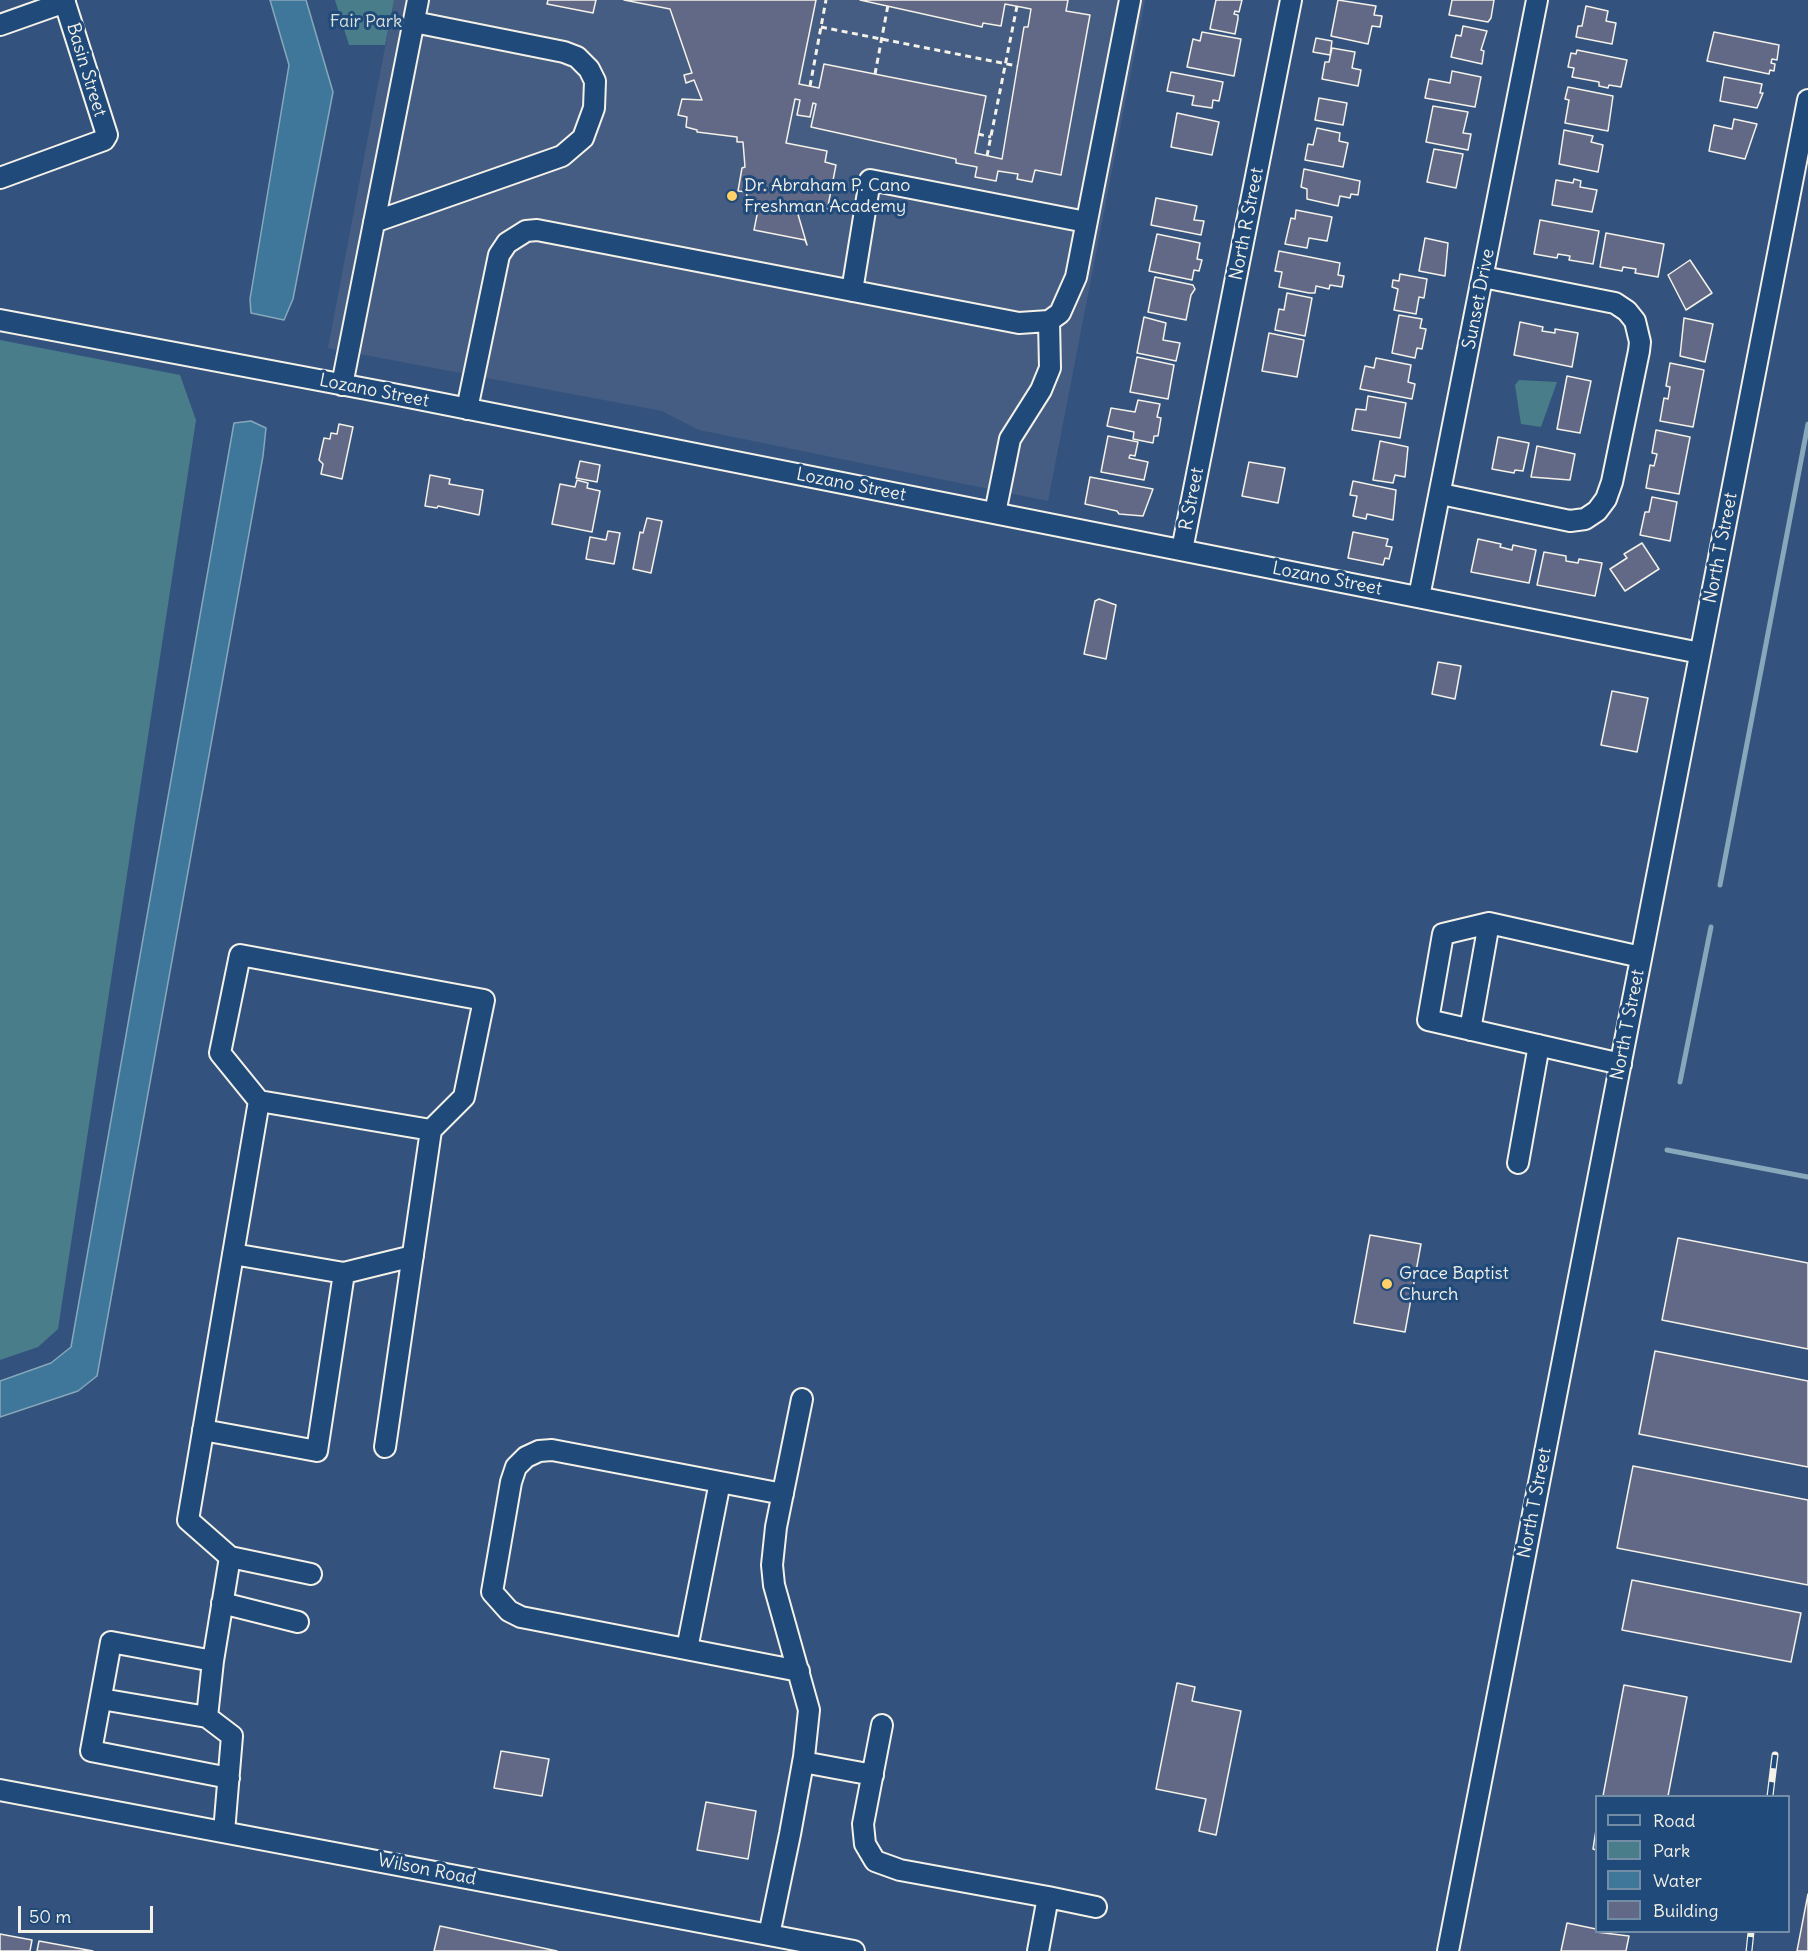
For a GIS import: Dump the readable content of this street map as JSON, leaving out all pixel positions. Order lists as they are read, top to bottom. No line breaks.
{"streets":{"street":["Basin Street","North R Street","Sunset Drive","Lozano Street","R Street","North T Street","Wilson Road"]},"crossings":[["North R Street","R Street"],["Sunset Drive","Lozano Street"],["Lozano Street","R Street"],["Lozano Street","North T Street"]],"parks":["Fair Park"],"places":["Dr. Abraham P. Cano Freshman Academy","Grace Baptist Church"],"legend":["Road","Park","Water","Building"],"scale_bar":"50 m"}
